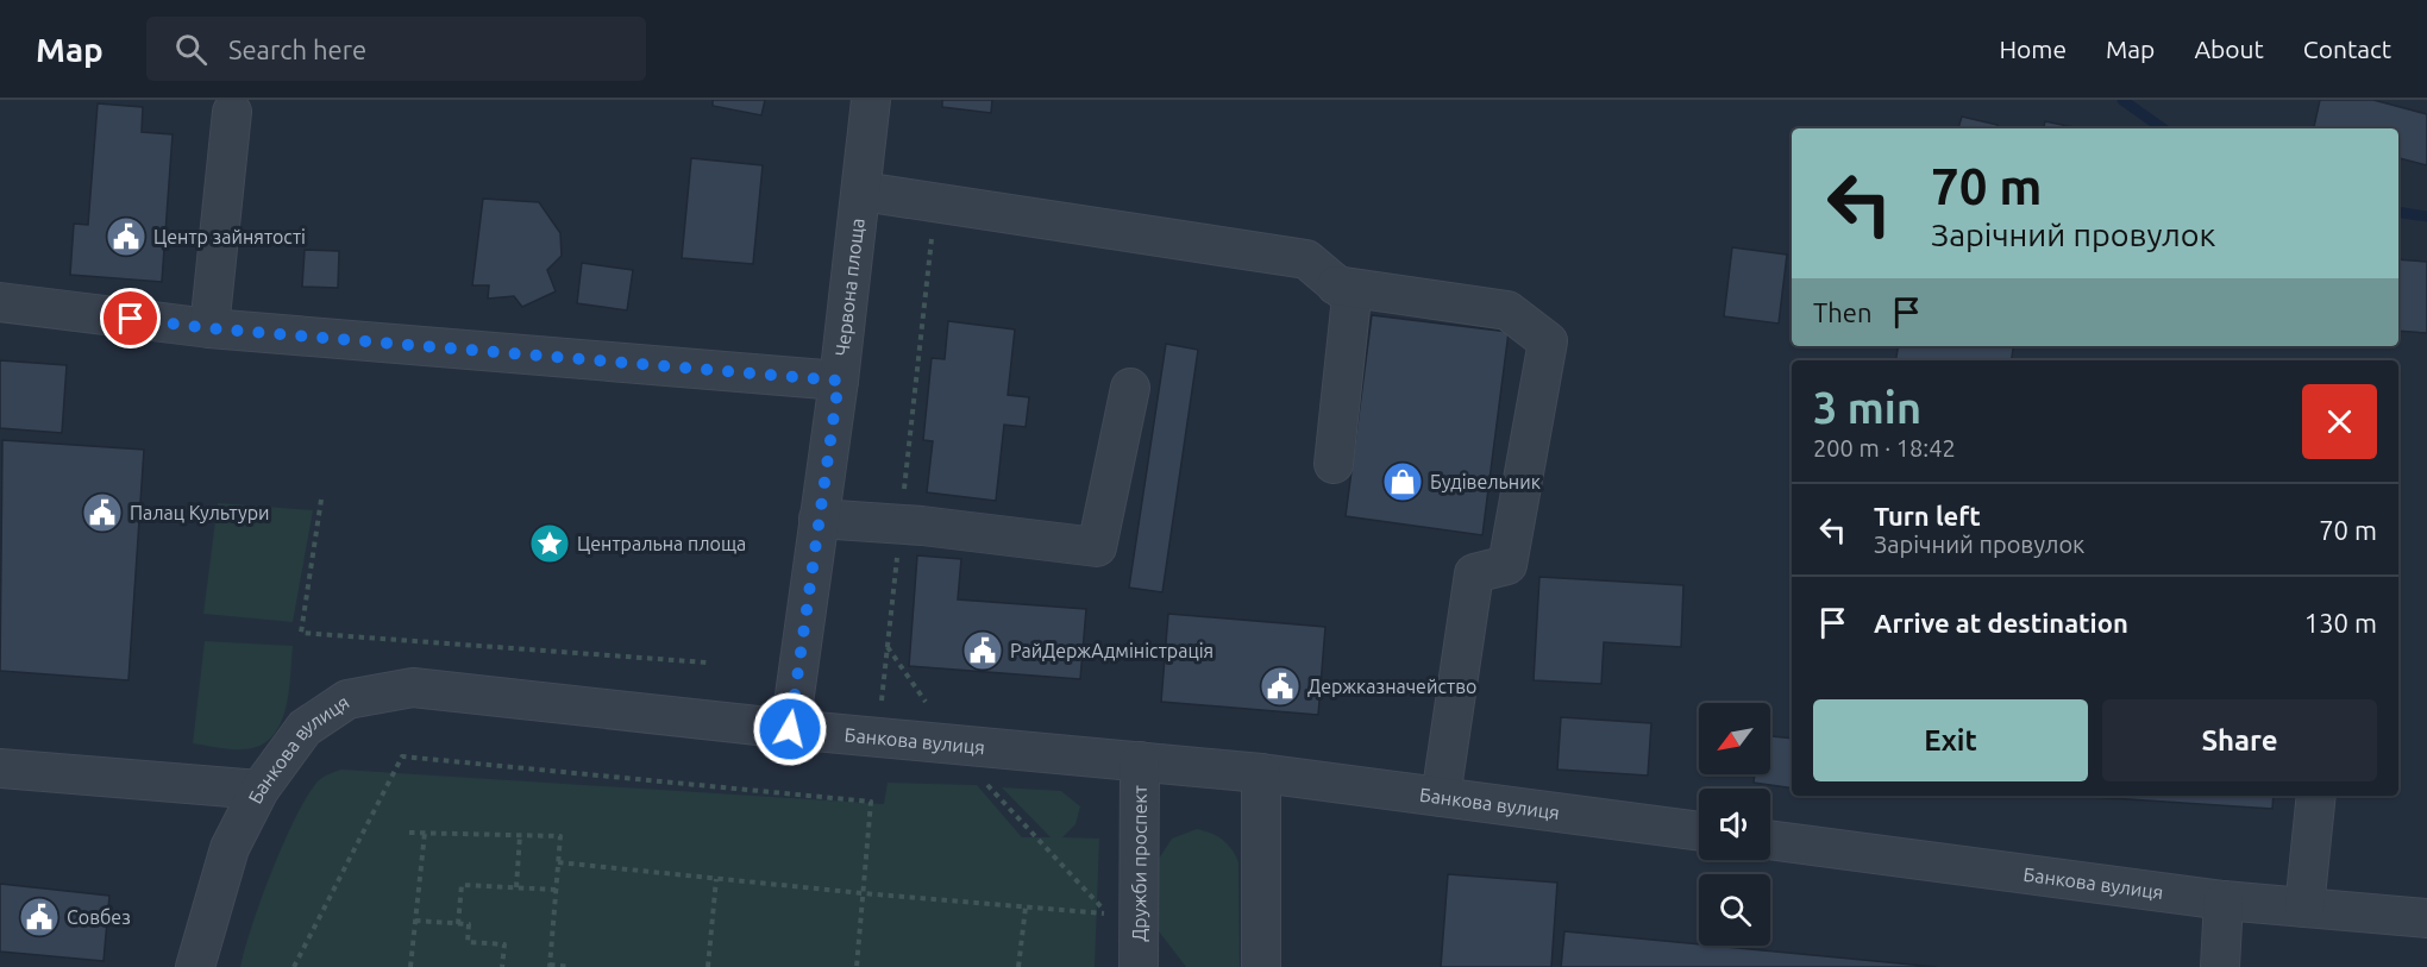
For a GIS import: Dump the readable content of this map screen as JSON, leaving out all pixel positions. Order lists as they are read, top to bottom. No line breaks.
{"streets":{"street":["Червона площа","Банкова вулиця","Дружби проспект"]},"crossings":[["Червона площа","Банкова вулиця"],["Банкова вулиця","Дружби проспект"]],"places":{"public building":["Центр зайнятості","Палац Культури","РайДержАдміністрація","Держказначейство","Совбез"],"shop":["Будівельник"],"place":["Центральна площа"]},"north":"bottom left","page":{"header":"Map","search":"Search here","nav":["Home","Map","About","Contact"],"turn":["70 m","Зарічний провулок"],"then":"Then","heading":["3 min","200 m · 18:42"],"list":[{"name":"Turn left","note":"Зарічний провулок","value":"70 m"},{"name":"Arrive at destination","value":"130 m"}],"buttons":["Exit","Share"]}}
